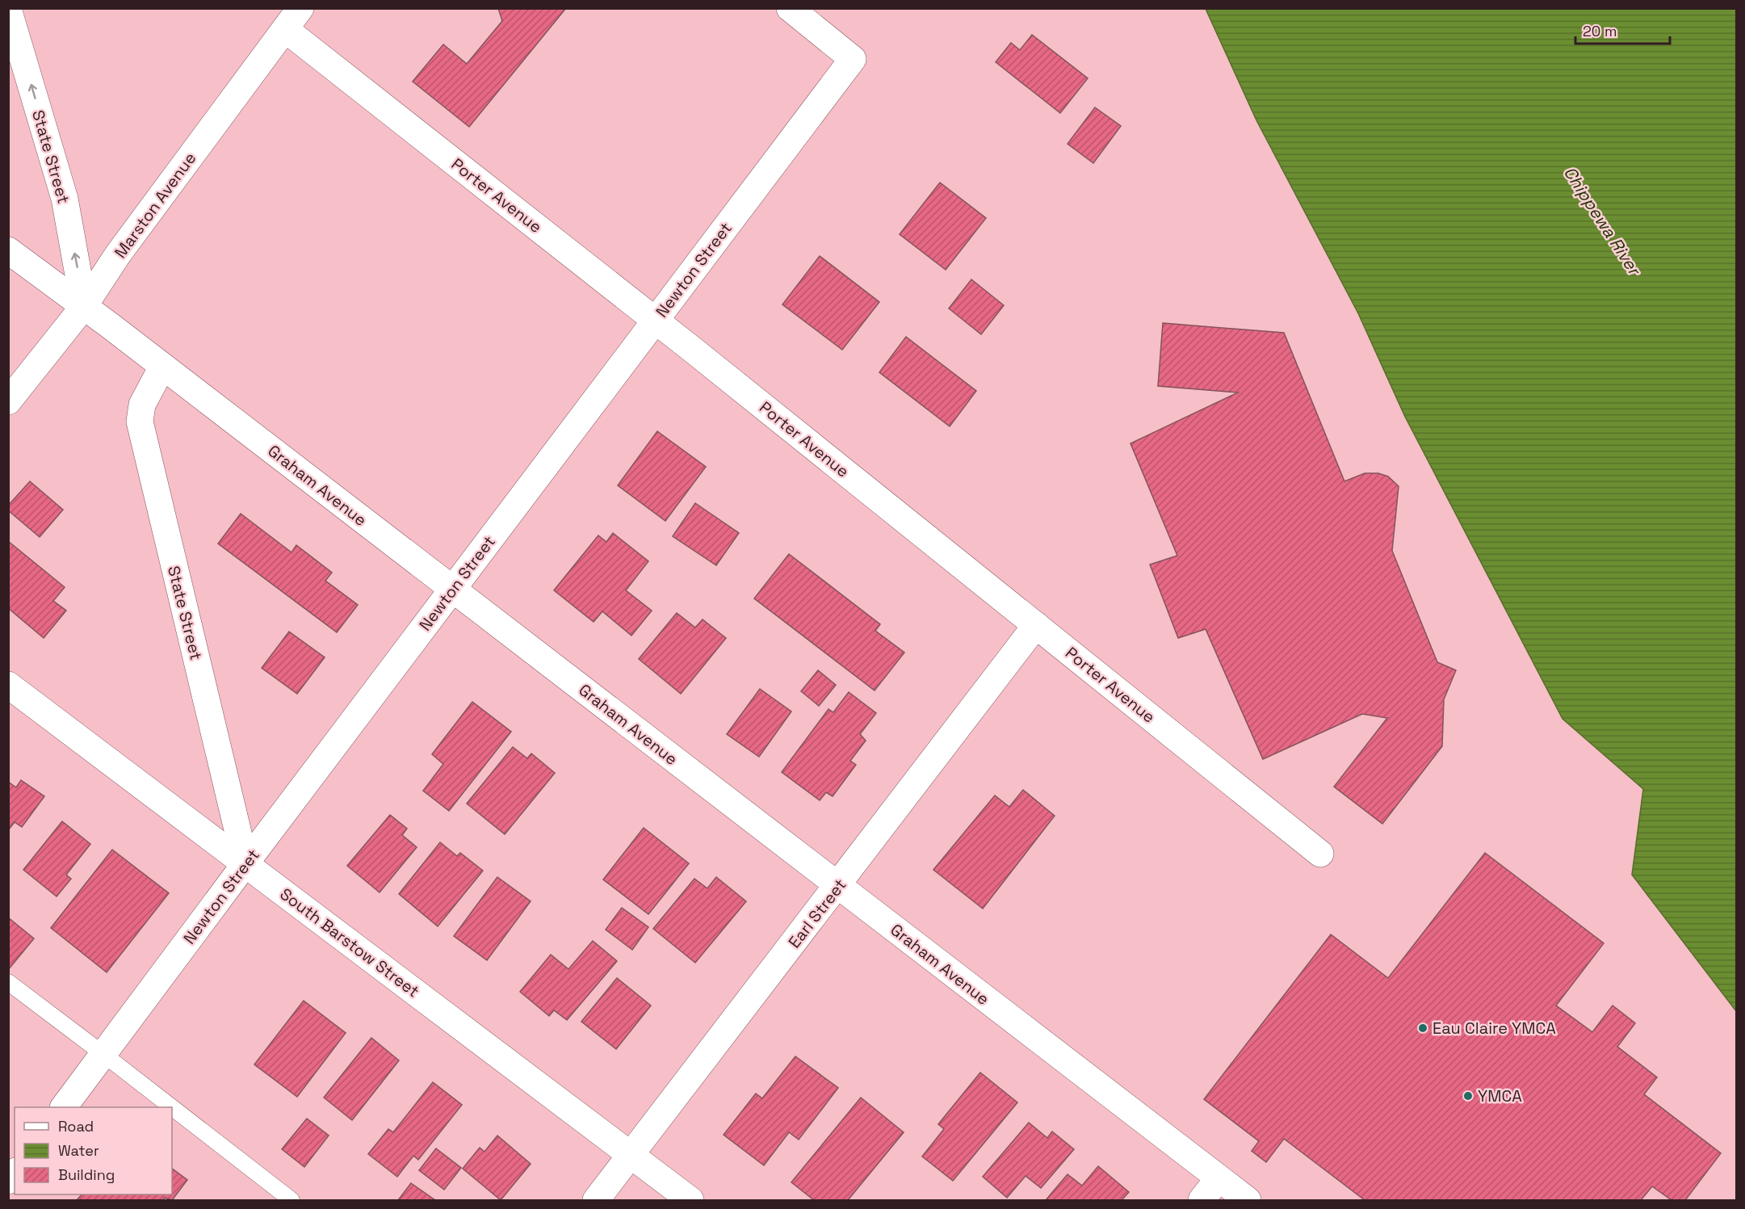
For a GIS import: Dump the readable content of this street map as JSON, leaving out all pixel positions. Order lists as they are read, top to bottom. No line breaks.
{"streets":{"street":["State Street","Porter Avenue","Marston Avenue","Newton Street","Graham Avenue","Earl Street","South Barstow Street"]},"crossings":[["State Street","Marston Avenue"],["State Street","Newton Street"],["State Street","Graham Avenue"],["State Street","South Barstow Street"],["Porter Avenue","Marston Avenue"],["Porter Avenue","Newton Street"],["Porter Avenue","Earl Street"],["Marston Avenue","Graham Avenue"],["Newton Street","Graham Avenue"],["Newton Street","South Barstow Street"],["Graham Avenue","Earl Street"],["Earl Street","South Barstow Street"]],"one_way":["State Street"],"water":["Chippewa River"],"places":["Eau Claire YMCA","YMCA"],"legend":["Road","Water","Building"],"scale_bar":"20 m"}
